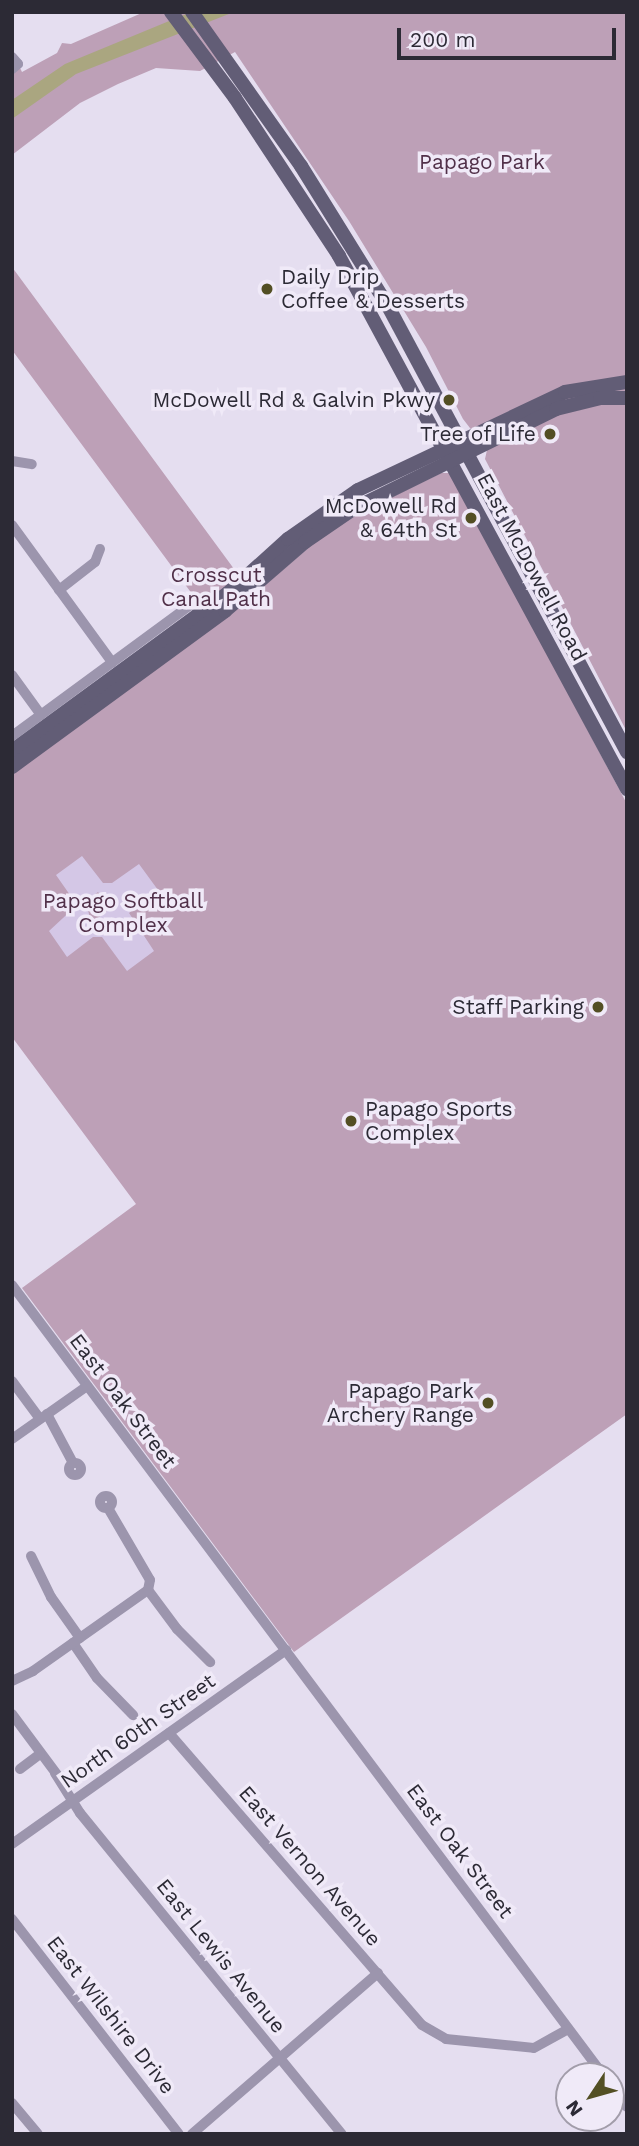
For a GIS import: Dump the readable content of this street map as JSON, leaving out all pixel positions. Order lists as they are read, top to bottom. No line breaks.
{"streets":{"main road":["East McDowell Road"],"street":["East Oak Street","North 60th Street","East Vernon Avenue","East Lewis Avenue","East Wilshire Drive"]},"crossings":[["East Oak Street","North 60th Street"],["East Oak Street","East Vernon Avenue"],["North 60th Street","East Vernon Avenue"],["North 60th Street","East Lewis Avenue"]],"parks":["Papago Park","Crosscut Canal Path","Papago Softball Complex"],"places":["Daily Drip Coffee & Desserts","McDowell Rd & Galvin Pkwy","Tree of Life","McDowell Rd & 64th St","Staff Parking","Papago Sports Complex","Papago Park Archery Range"],"scale_bar":"200 m","north":"bottom left"}
